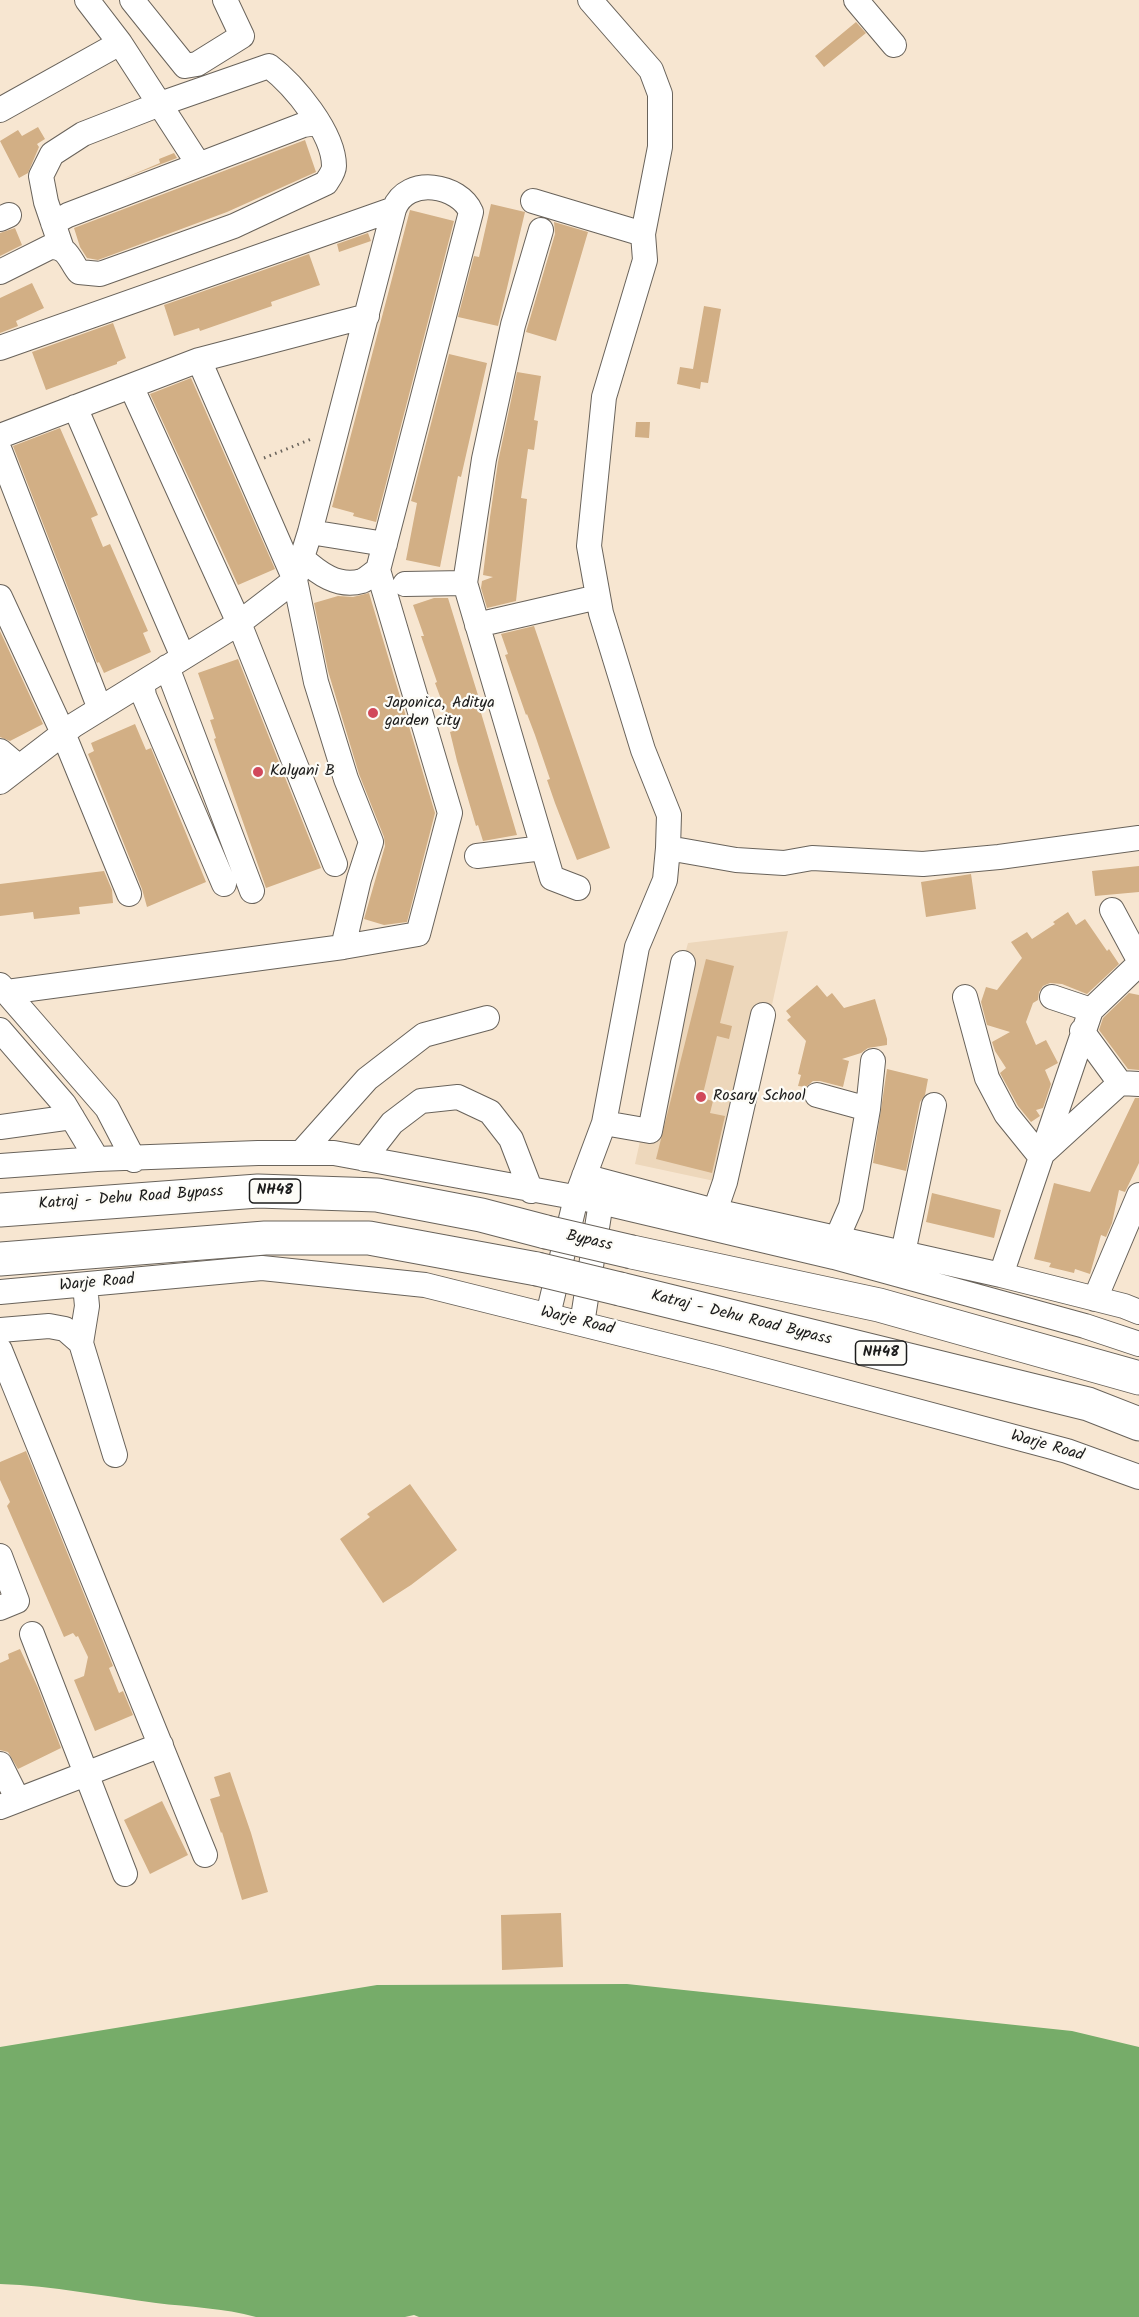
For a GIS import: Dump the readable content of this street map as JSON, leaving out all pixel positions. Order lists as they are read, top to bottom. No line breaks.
{"streets":{"highway":["NH48","Katraj - Dehu Road Bypass","Bypass"],"street":["Warje Road"]},"crossings":[["Katraj - Dehu Road Bypass","Bypass"]],"places":["Japonica, Aditya garden city","Kalyani B","Rosary School"]}
